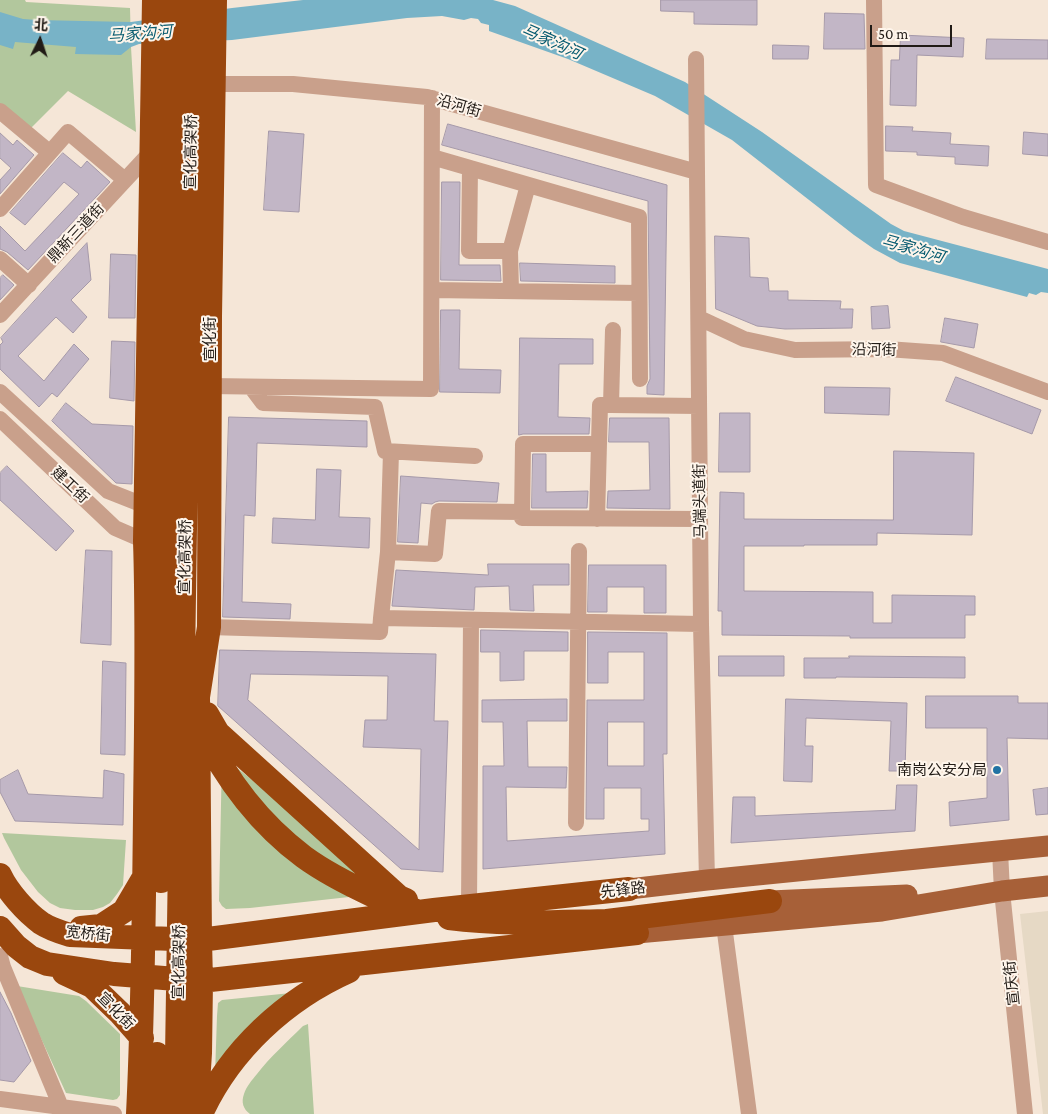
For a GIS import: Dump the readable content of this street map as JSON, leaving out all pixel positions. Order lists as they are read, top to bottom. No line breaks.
{"streets":{"highway":["宣化高架桥","宣化街","先锋路","宽桥街"],"street":["沿河街","鼎新三道街","建工街","马端头道街","宣庆街"]},"crossings":[["沿河街","宣化街"],["沿河街","马端头道街"],["宣化街","先锋路"],["宣化街","宽桥街"],["马端头道街","先锋路"],["先锋路","宽桥街"],["先锋路","宣庆街"]],"water":["马家沟河"],"places":["南岗公安分局"],"scale_bar":"50 m","north":"top"}
